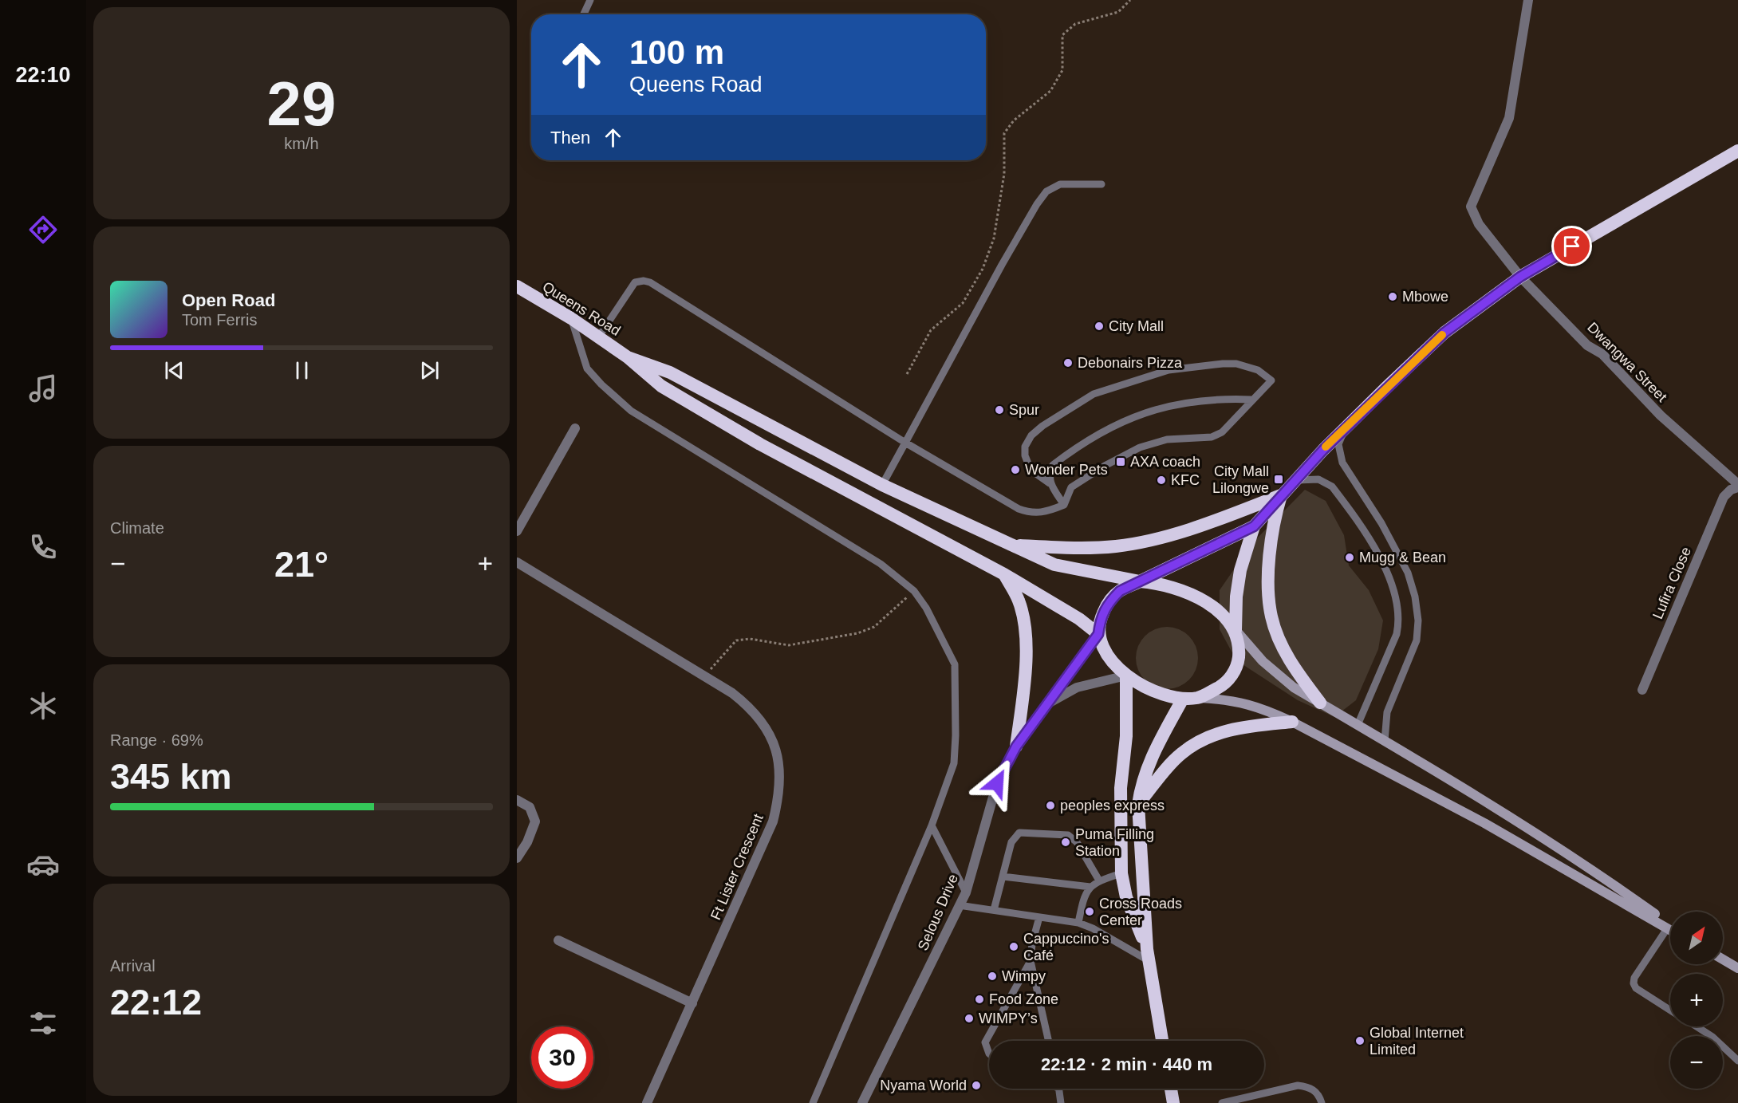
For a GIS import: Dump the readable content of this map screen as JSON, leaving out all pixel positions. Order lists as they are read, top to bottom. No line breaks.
{"streets":{"highway":["Queens Road"],"street":["Dwangwa Street","Lufira Close","Ft Lister Crescent","Selous Drive"]},"crossings":[["Dwangwa Street","Lufira Close"]],"places":{"other":["Mbowe","City Mall","Debonairs Pizza","Spur","Wonder Pets","KFC","Mugg & Bean","peoples express","Puma Filling Station","Cross Roads Center","Cappuccino's Café","Wimpy","Food Zone","WIMPY’s","Global Internet Limited","Nyama World"],"transit":["AXA coach","City Mall Lilongwe"]},"north":"top right","page":{"tabs":"22:10","tile":[["29","km/h"],"Climate",["Range · 69%","345 km"],["Arrival","22:12"]],"turn":["100 m","Queens Road"],"then":"Then","song":["Open Road","Tom Ferris"],"heat":["−","21°","+"],"map_buttons":["+","−"],"limit":"30","trip":"22:12 · 2 min · 440 m"}}
